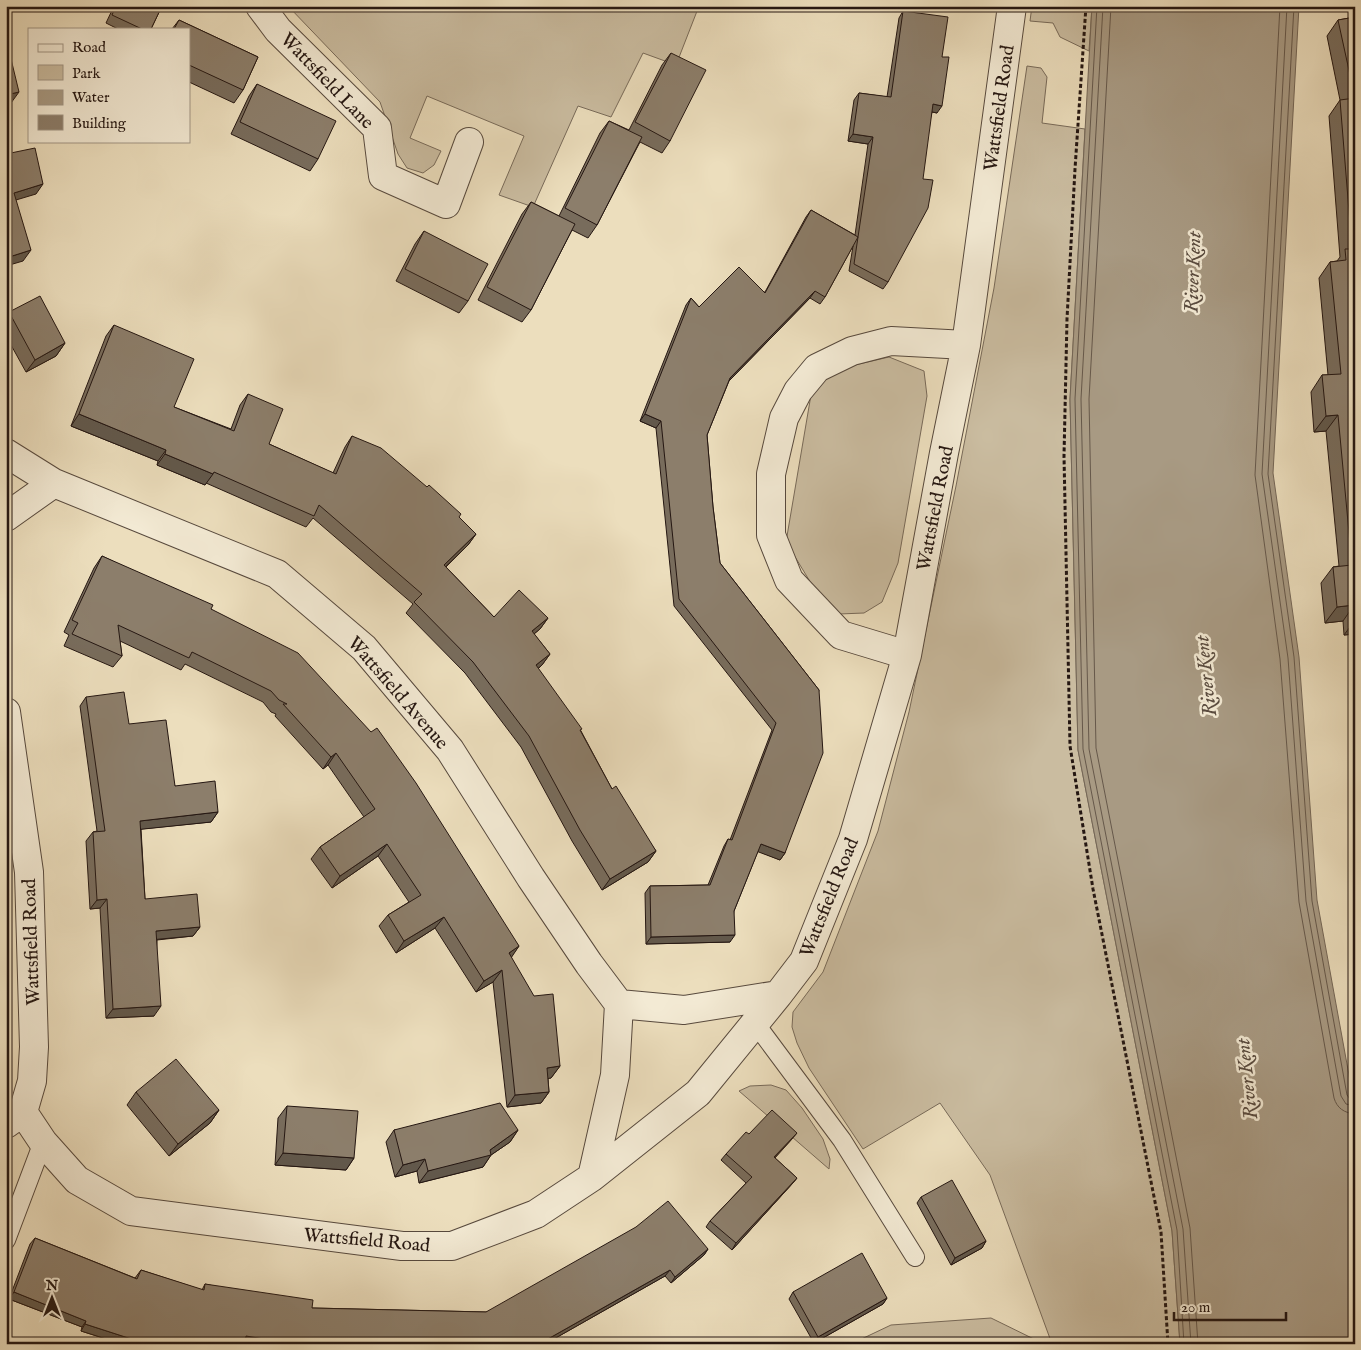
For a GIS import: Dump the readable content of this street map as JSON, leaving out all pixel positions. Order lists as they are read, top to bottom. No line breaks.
{"streets":{"street":["Wattsfield Lane","Wattsfield Road","Wattsfield Avenue"]},"water":["River Kent"],"legend":["Road","Park","Water","Building"],"scale_bar":"20 m","north":"top"}
